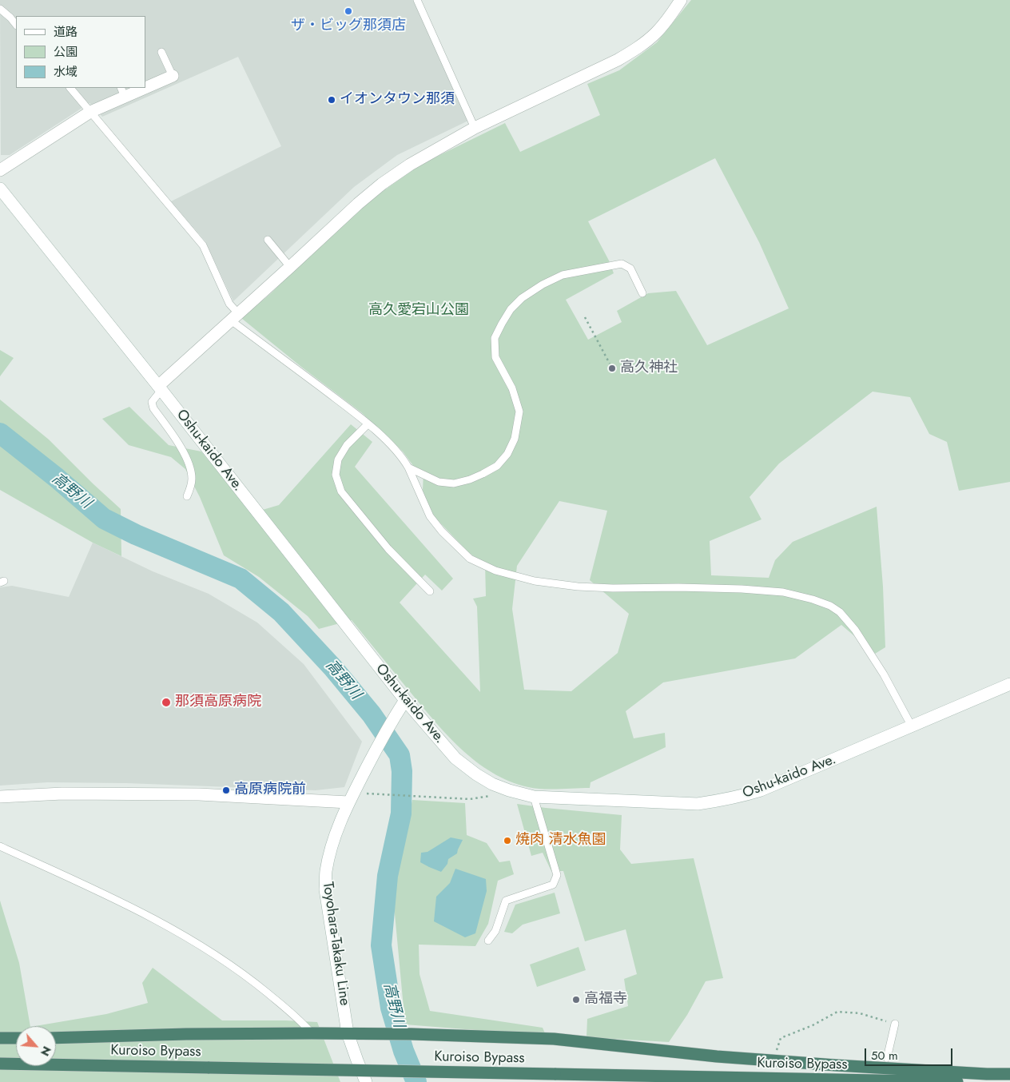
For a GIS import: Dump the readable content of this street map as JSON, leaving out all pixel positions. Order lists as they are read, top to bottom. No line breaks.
{"streets":{"highway":["Kuroiso Bypass"],"main road":["Oshu-kaido Ave.","Toyohara-Takaku Line"]},"crossings":[["Oshu-kaido Ave.","Toyohara-Takaku Line"]],"water":["高野川"],"parks":["高久愛宕山公園"],"places":["ザ・ビッグ那須店","イオンタウン那須","高久神社","那須高原病院","高原病院前","焼肉 清水魚園","高福寺"],"legend":["道路","公園","水域"],"scale_bar":"50 m","north":"bottom right"}
